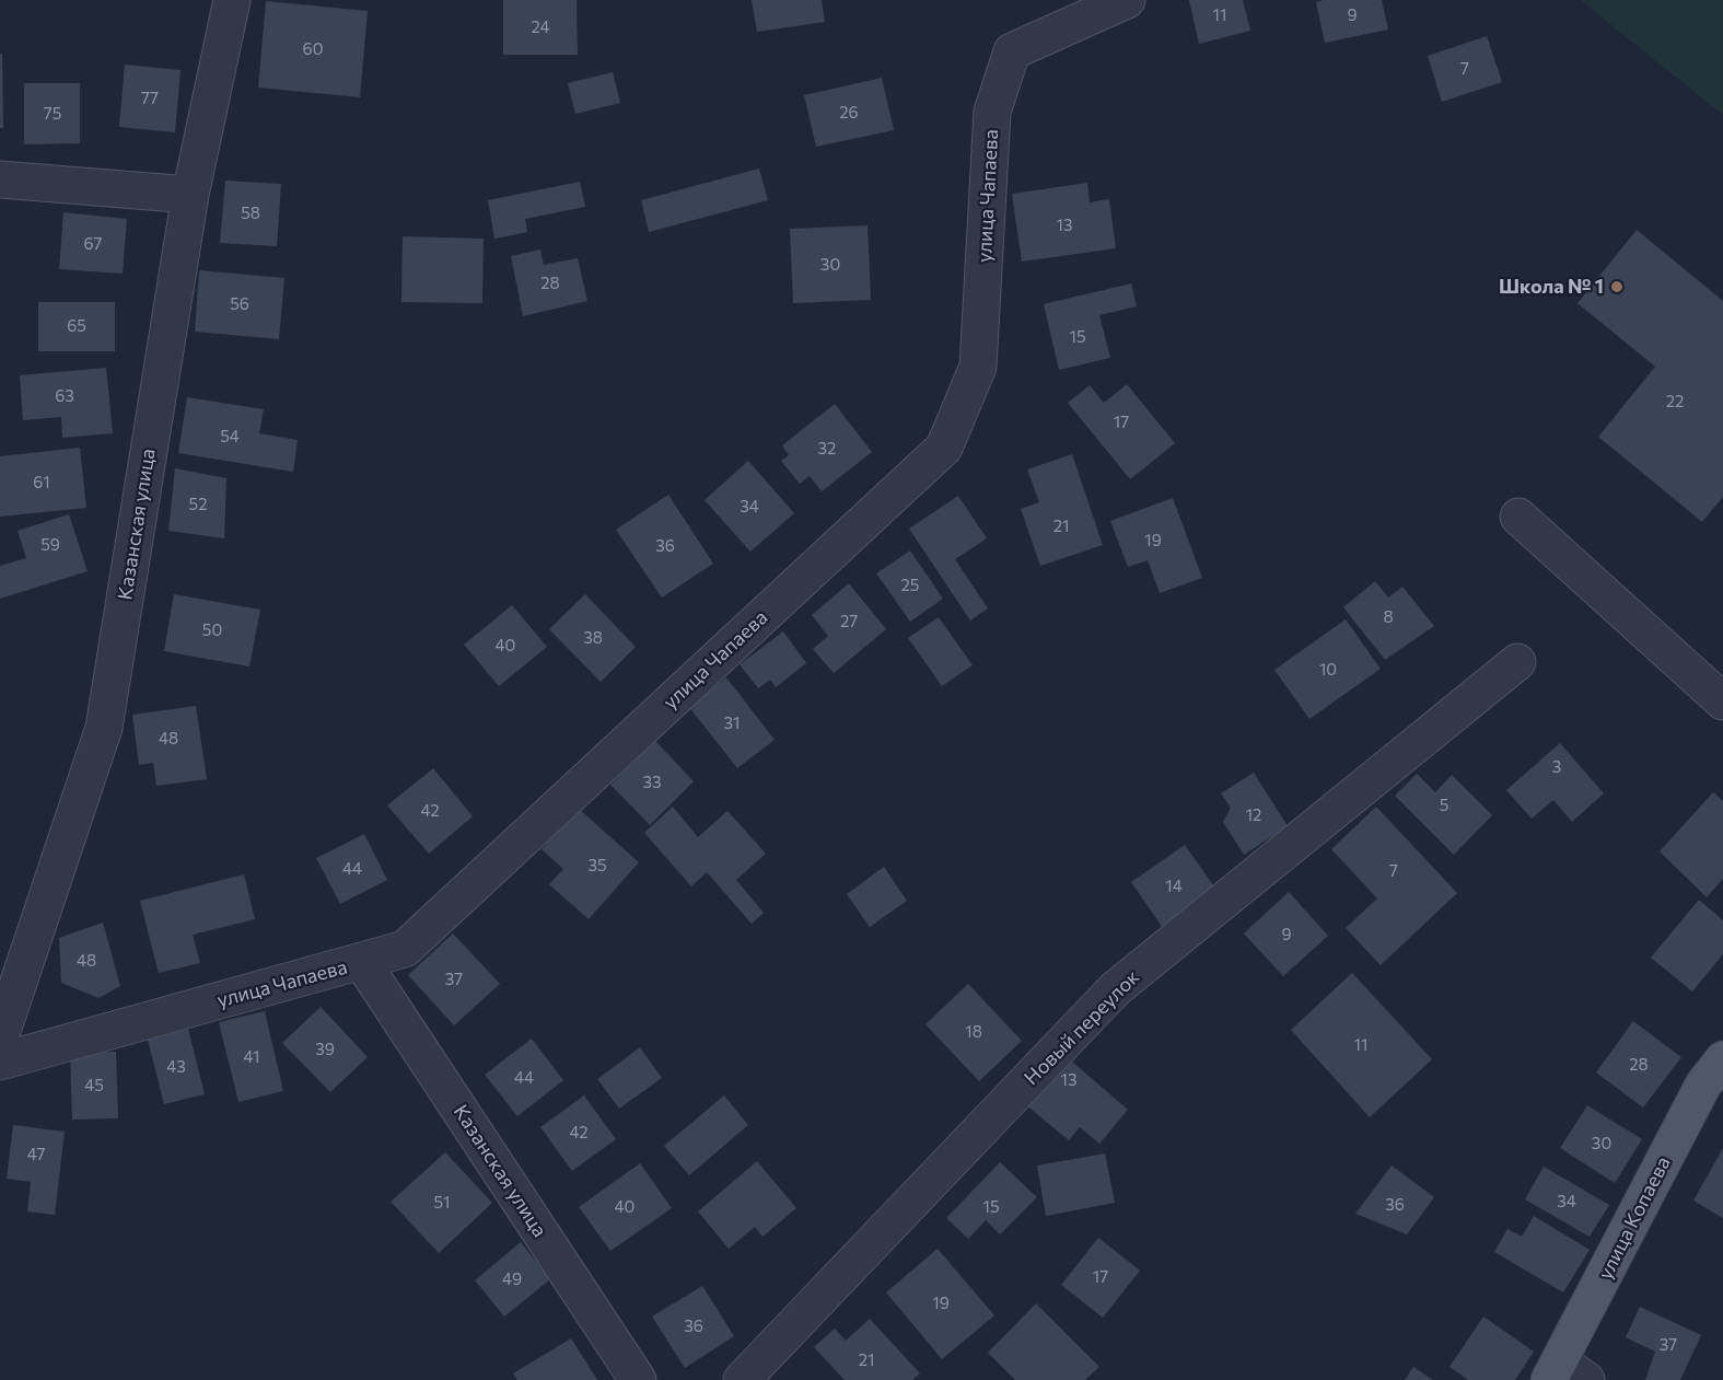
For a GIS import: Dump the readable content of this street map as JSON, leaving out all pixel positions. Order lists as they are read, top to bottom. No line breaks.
{"streets":{"main road":["улица Копаева"],"street":["улица Чапаева","Казанская улица","Новый переулок"]},"crossings":[["улица Чапаева","Казанская улица"]],"places":["Школа № 1"],"house_numbers":["11","9","24","60","7","77","26","75","58","13","67","30","28","56","65","15","63","22","17","54","32","61","52","34","21","19","59","36","25","8","27","50","38","40","10","31","48","3","33","5","42","12","35","44","7","14","9","48","37","18","11","39","41","28","43","44","13","45","42","30","47","34","51","36","40","15","17","49","19","36","37","21"]}
